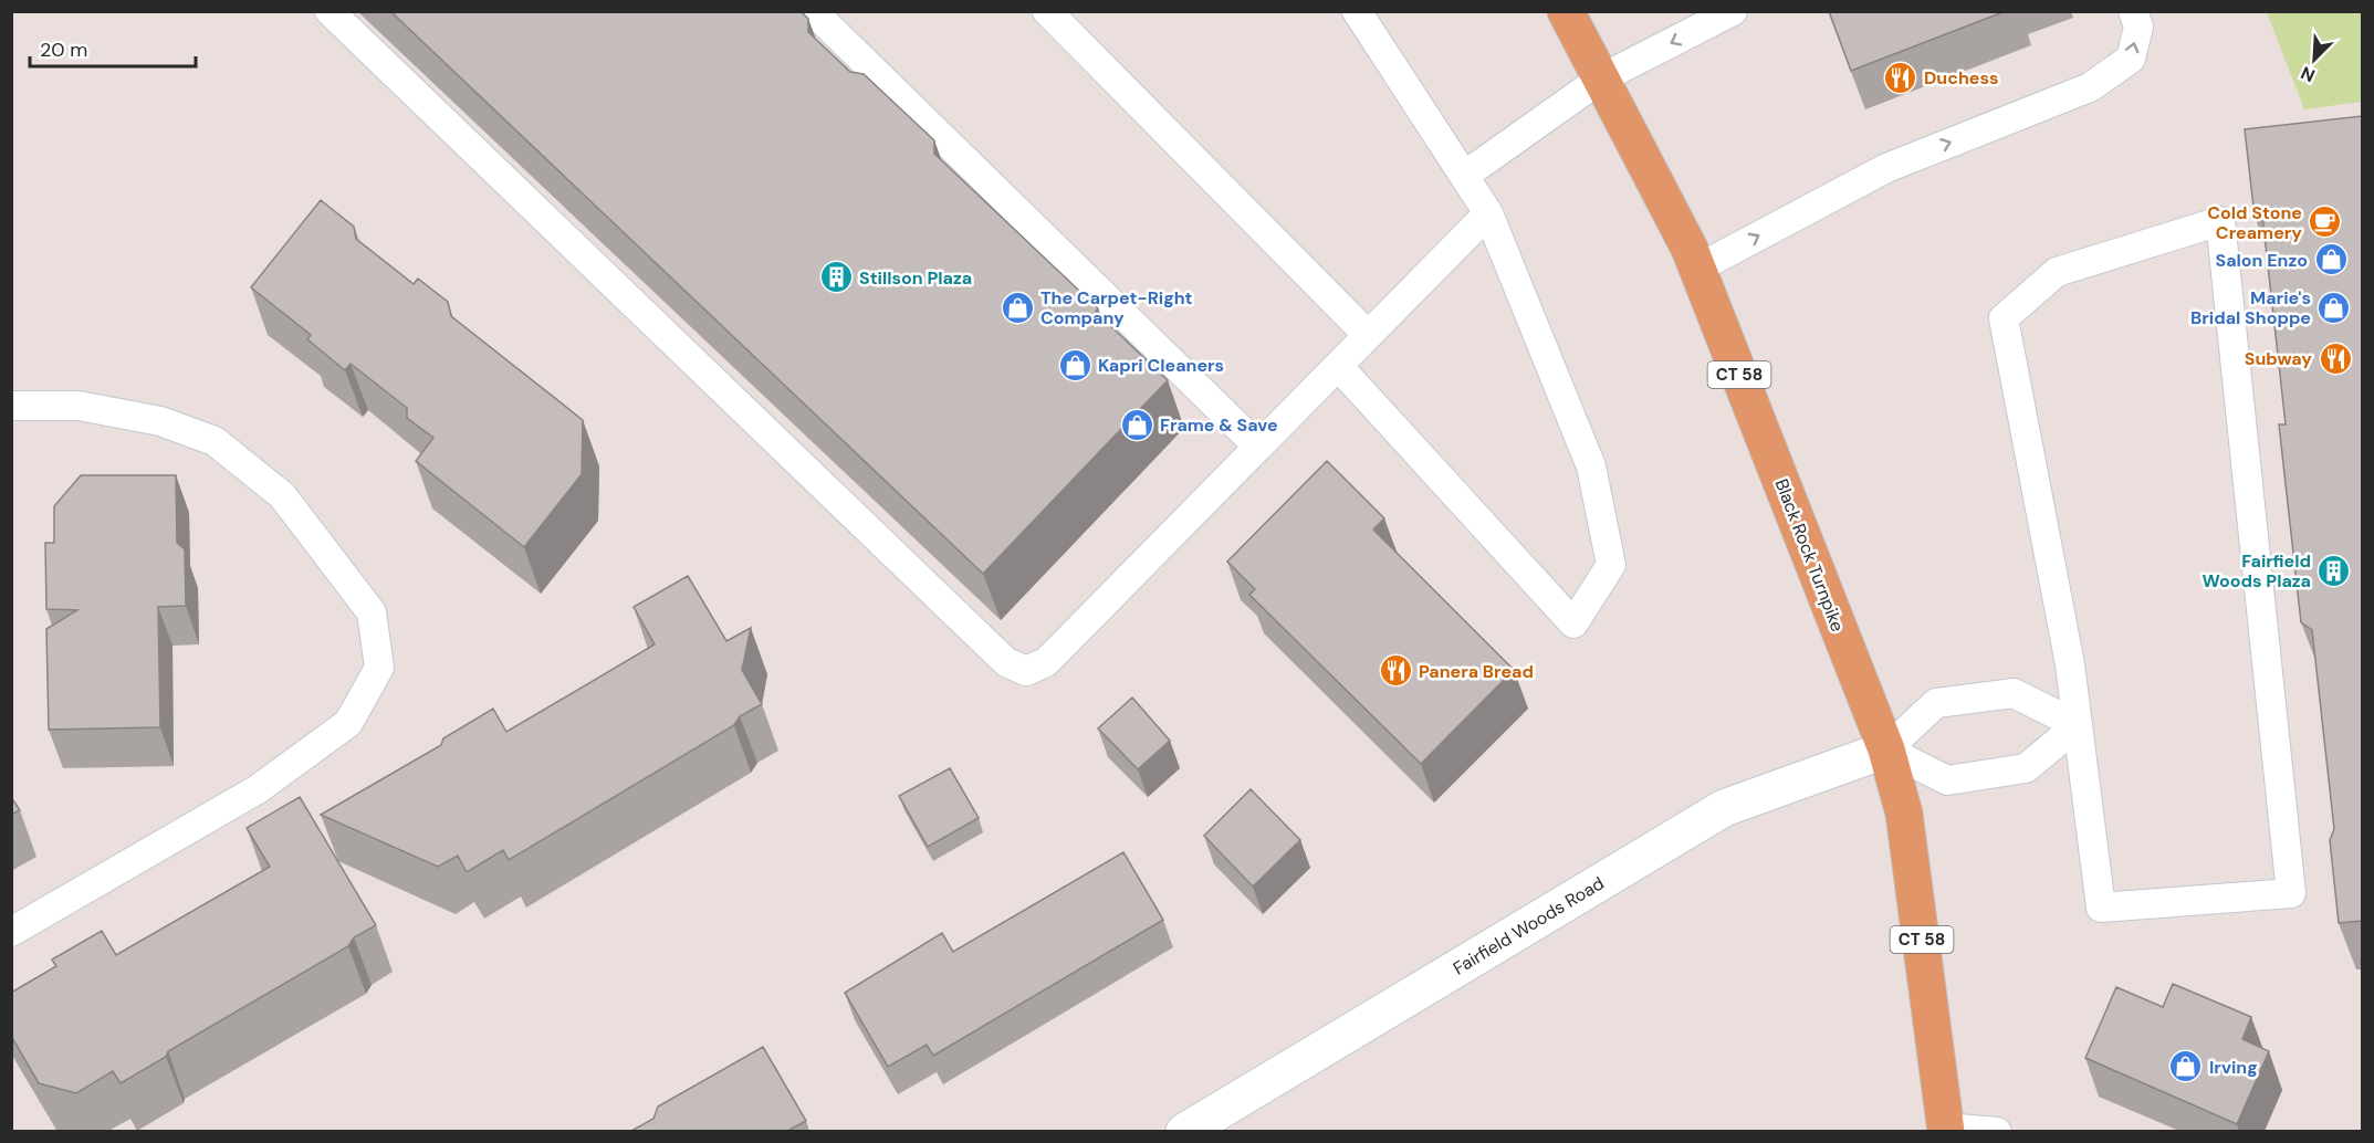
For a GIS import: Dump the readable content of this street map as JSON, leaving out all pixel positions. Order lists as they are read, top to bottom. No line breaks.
{"streets":{"main road":["CT 58","Black Rock Turnpike","Fairfield Woods Road"]},"crossings":[["Black Rock Turnpike","Fairfield Woods Road"]],"places":{"restaurant":["Duchess","Subway","Panera Bread"],"cafe":["Cold Stone Creamery"],"shop":["Salon Enzo","The Carpet-Right Company","Marie's Bridal Shoppe","Kapri Cleaners","Frame & Save","Irving"],"building":["Stillson Plaza","Fairfield Woods Plaza"]},"scale_bar":"20 m","north":"bottom left"}
